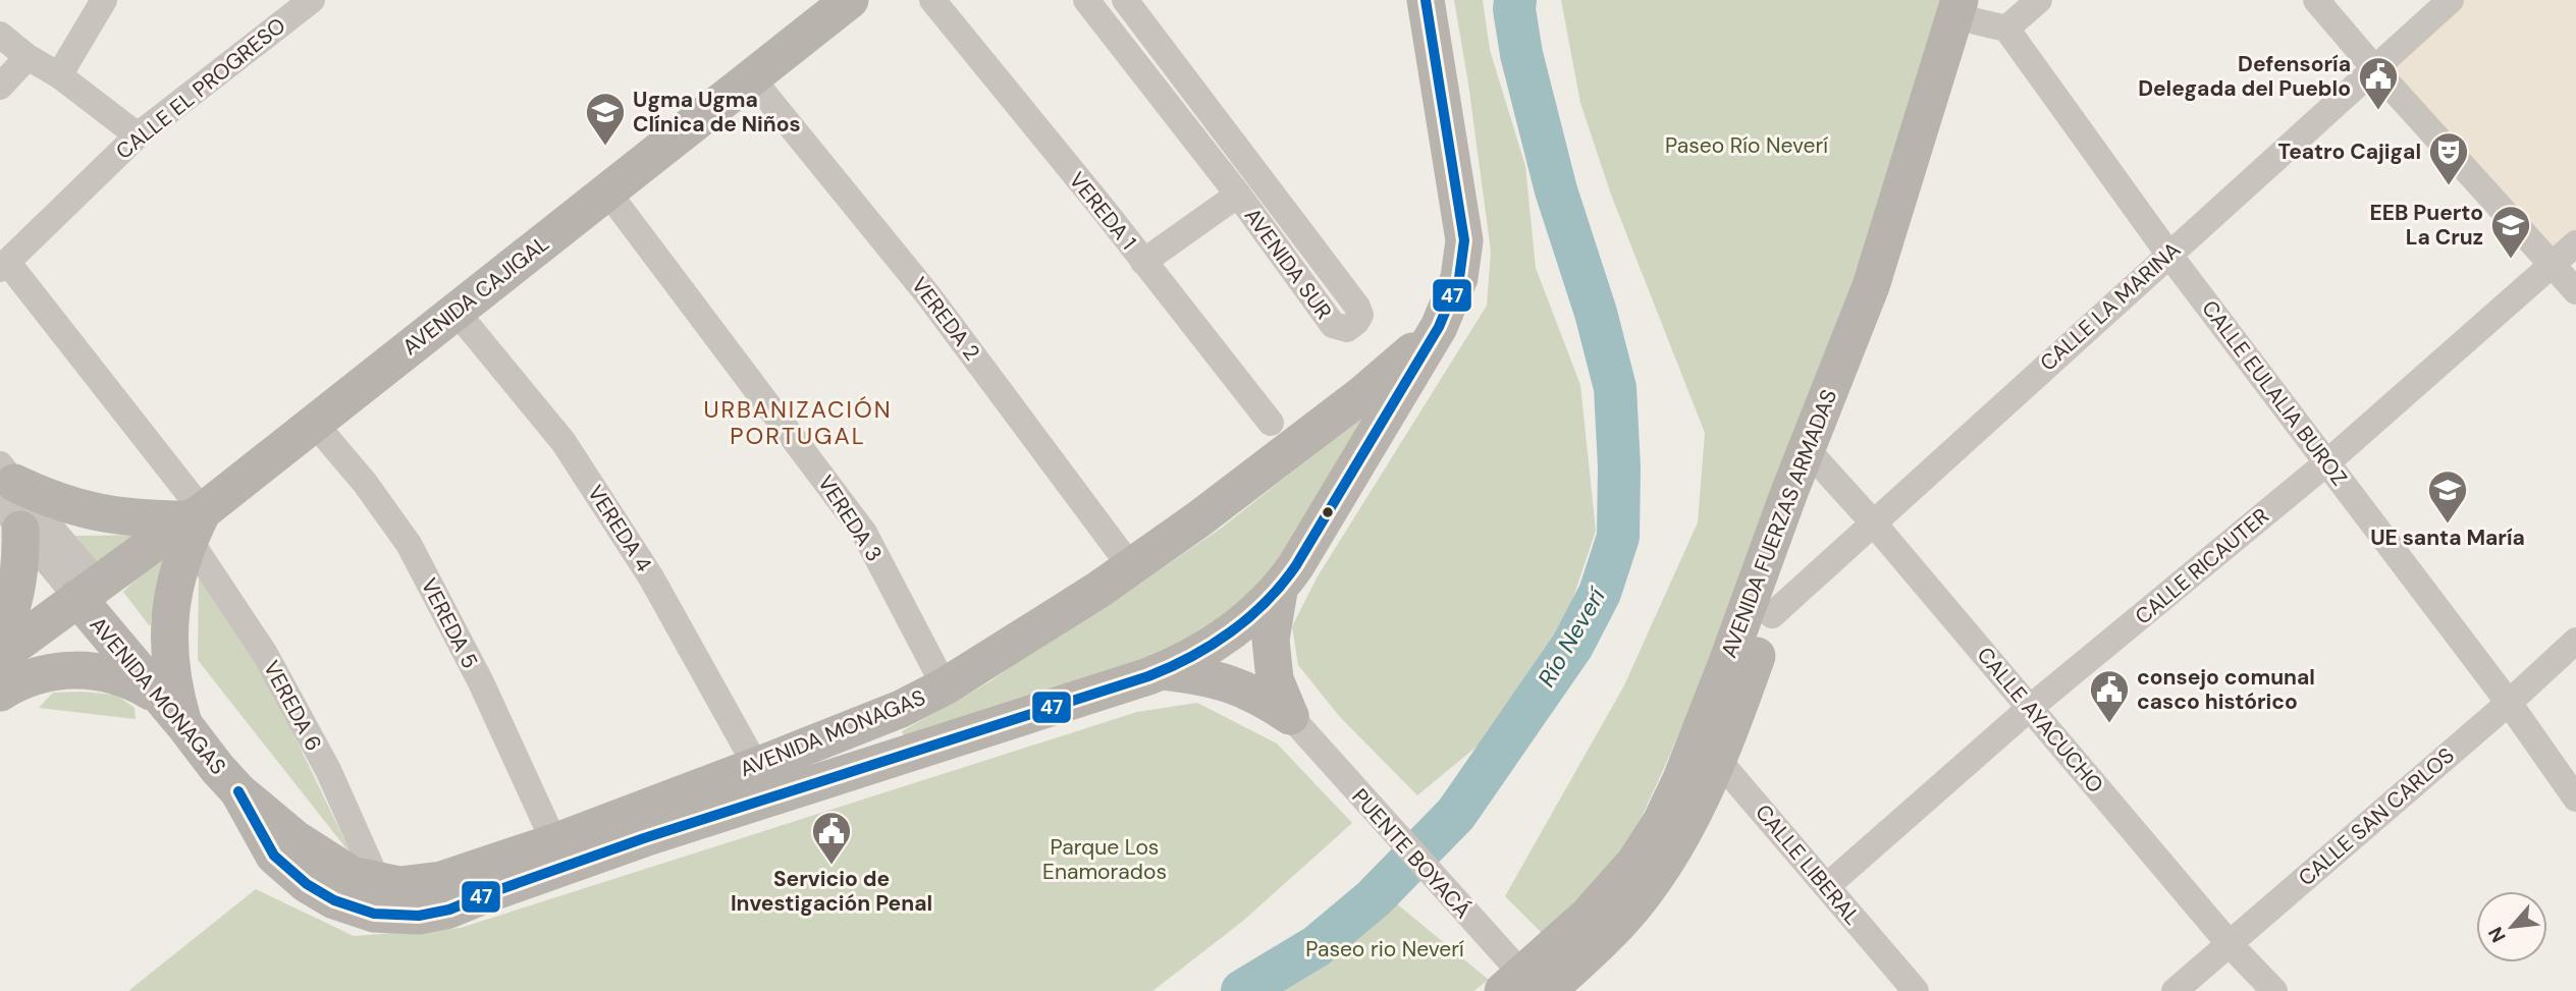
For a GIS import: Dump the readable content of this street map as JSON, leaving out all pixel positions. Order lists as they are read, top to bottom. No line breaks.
{"streets":{"main road":["AVENIDA CAJIGAL","AVENIDA FUERZAS ARMADAS","AVENIDA MONAGAS"],"street":["CALLE EL PROGRESO","VEREDA 1","AVENIDA SUR","CALLE LA MARINA","VEREDA 2","CALLE EULALIA BUROZ","VEREDA 3","VEREDA 4","CALLE RICAUTER","VEREDA 5","VEREDA 6","CALLE AYACUCHO","CALLE SAN CARLOS","PUENTE BOYACÁ","CALLE LIBERAL"]},"crossings":[["CALLE EL PROGRESO","VEREDA 6"],["AVENIDA CAJIGAL","VEREDA 2"],["AVENIDA CAJIGAL","VEREDA 3"],["AVENIDA CAJIGAL","VEREDA 4"],["AVENIDA CAJIGAL","VEREDA 5"],["AVENIDA CAJIGAL","AVENIDA MONAGAS"],["AVENIDA CAJIGAL","VEREDA 6"],["CALLE LA MARINA","CALLE EULALIA BUROZ"],["CALLE LA MARINA","AVENIDA FUERZAS ARMADAS"],["CALLE LA MARINA","CALLE AYACUCHO"],["VEREDA 2","AVENIDA MONAGAS"],["CALLE EULALIA BUROZ","AVENIDA FUERZAS ARMADAS"],["CALLE EULALIA BUROZ","CALLE RICAUTER"],["CALLE EULALIA BUROZ","CALLE SAN CARLOS"],["VEREDA 3","AVENIDA MONAGAS"],["AVENIDA FUERZAS ARMADAS","CALLE AYACUCHO"],["AVENIDA FUERZAS ARMADAS","PUENTE BOYACÁ"],["AVENIDA FUERZAS ARMADAS","CALLE LIBERAL"],["VEREDA 4","AVENIDA MONAGAS"],["CALLE RICAUTER","CALLE AYACUCHO"],["CALLE RICAUTER","CALLE LIBERAL"],["VEREDA 5","AVENIDA MONAGAS"],["AVENIDA MONAGAS","VEREDA 6"],["CALLE AYACUCHO","CALLE SAN CARLOS"]],"districts":["URBANIZACIÓN PORTUGAL"],"water":["Río Neverí"],"parks":["Paseo Río Neverí","Parque Los Enamorados","Paseo rio Neverí"],"places":{"public building":["Defensoría Delegada del Pueblo","consejo comunal casco histórico","Servicio de Investigación Penal"],"school or university":["Ugma Ugma Clínica de Niños","EEB Puerto La Cruz","UE santa María"],"theatre":["Teatro Cajigal"]},"lines":["transit line 47"],"north":"bottom left"}
